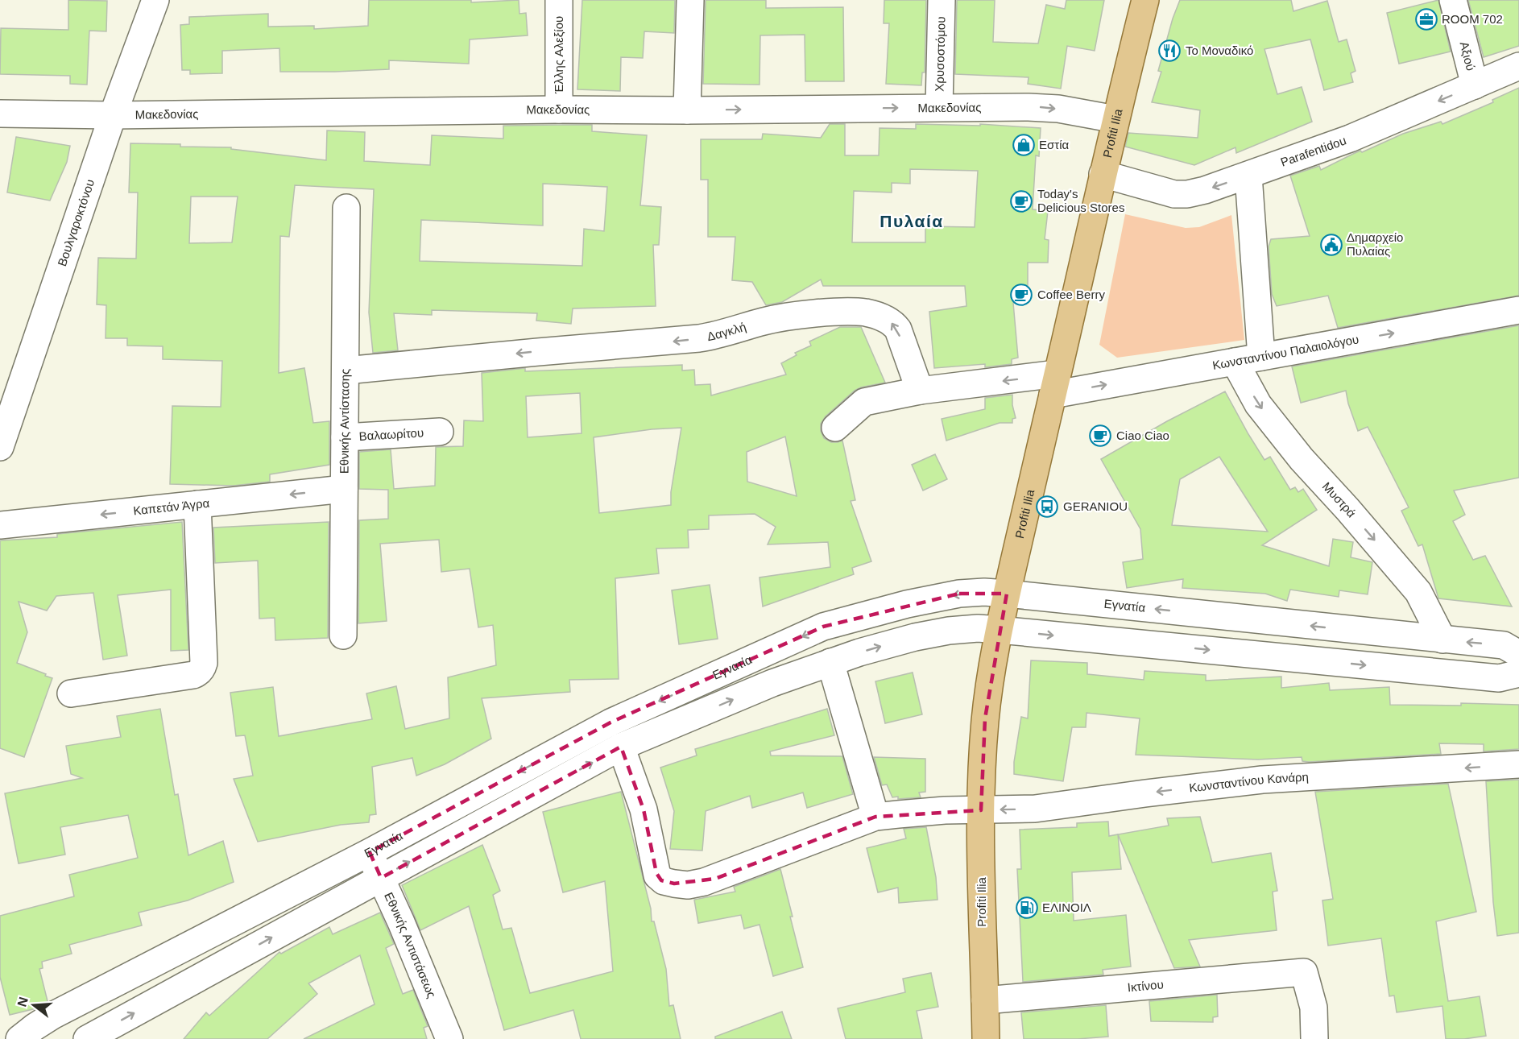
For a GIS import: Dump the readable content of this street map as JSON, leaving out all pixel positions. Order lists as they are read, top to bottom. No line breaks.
{"streets":{"main road":["Profiti Ilia"],"street":["Χρυσοστόμου","Έλλης Αλεξίου","Αξιού","Μακεδονίας","Parafentidou","Βουλγαροκτόνου","Δαγκλή","Κωνσταντίνου Παλαιολόγου","Εθνικής Αντίστασης","Βαλαωρίτου","Μυστρά","Καπετάν Άγρα","Εγνατία","Κωνσταντίνου Κανάρη","Εθνικής Αντιστάσεως","Ικτίνου"]},"crossings":[["Χρυσοστόμου","Μακεδονίας"],["Έλλης Αλεξίου","Μακεδονίας"],["Αξιού","Parafentidou"],["Μακεδονίας","Profiti Ilia"],["Μακεδονίας","Βουλγαροκτόνου"],["Profiti Ilia","Parafentidou"],["Profiti Ilia","Κωνσταντίνου Παλαιολόγου"],["Profiti Ilia","Εγνατία"],["Profiti Ilia","Κωνσταντίνου Κανάρη"],["Profiti Ilia","Ικτίνου"],["Δαγκλή","Εθνικής Αντίστασης"],["Κωνσταντίνου Παλαιολόγου","Μυστρά"],["Εθνικής Αντίστασης","Βαλαωρίτου"],["Εθνικής Αντίστασης","Καπετάν Άγρα"],["Μυστρά","Εγνατία"],["Εγνατία","Εθνικής Αντιστάσεως"]],"one_way":["Μακεδονίας","Parafentidou","Δαγκλή","Κωνσταντίνου Παλαιολόγου","Μυστρά","Καπετάν Άγρα"],"districts":["Πυλαία"],"places":{"office":["ROOM 702"],"restaurant":["Το Μοναδικό"],"shop":["Εστία"],"cafe":["Today's Delicious Stores","Coffee Berry","Ciao Ciao"],"public building":["Δημαρχείο Πυλαίας"],"bus stop":["GERANIOU"],"fuel station":["ΕΛΙΝΟΙΛ"]},"north":"left"}
